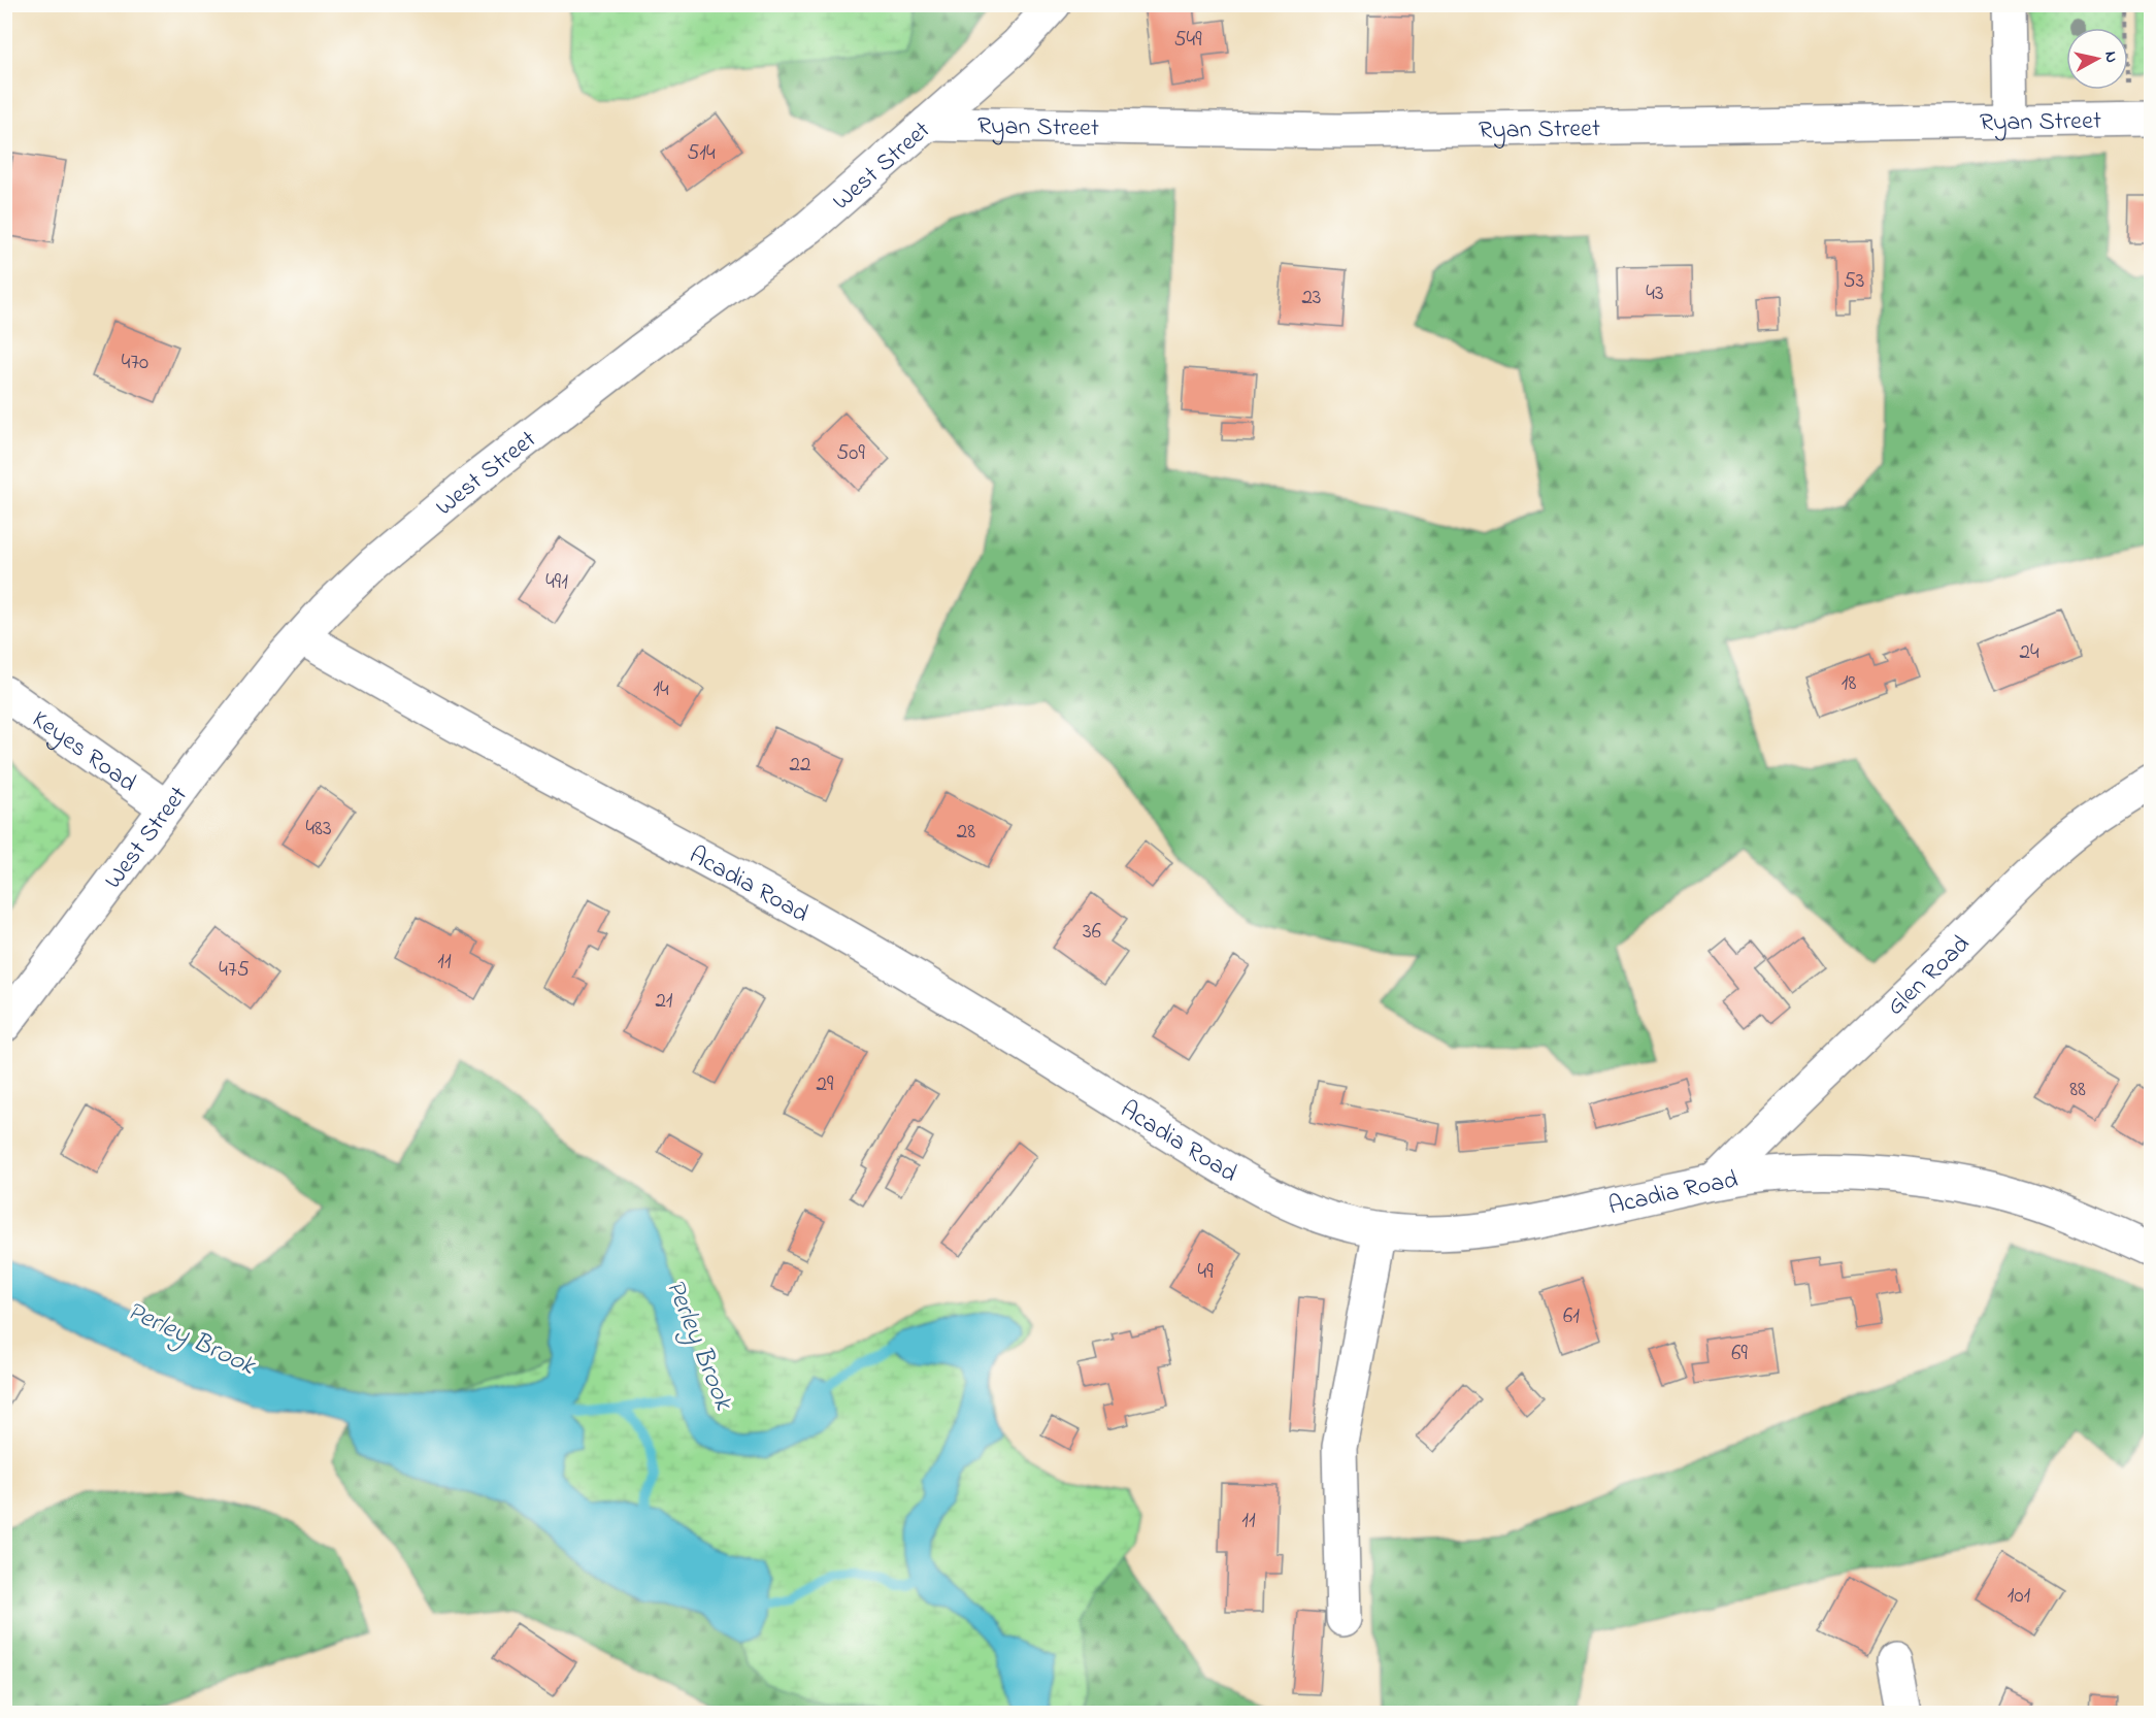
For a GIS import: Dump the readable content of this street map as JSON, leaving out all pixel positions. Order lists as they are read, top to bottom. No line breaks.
{"streets":{"street":["Ryan Street","West Street","Keyes Road","Acadia Road","Glen Road"]},"crossings":[["Ryan Street","West Street"],["West Street","Keyes Road"],["West Street","Acadia Road"],["Acadia Road","Glen Road"]],"water":["Perley Brook"],"house_numbers":["549","514","53","43","23","470","509","491","24","18","14","22","483","28","36","11","475","21","29","88","49","61","69","11","101"],"north":"right"}
